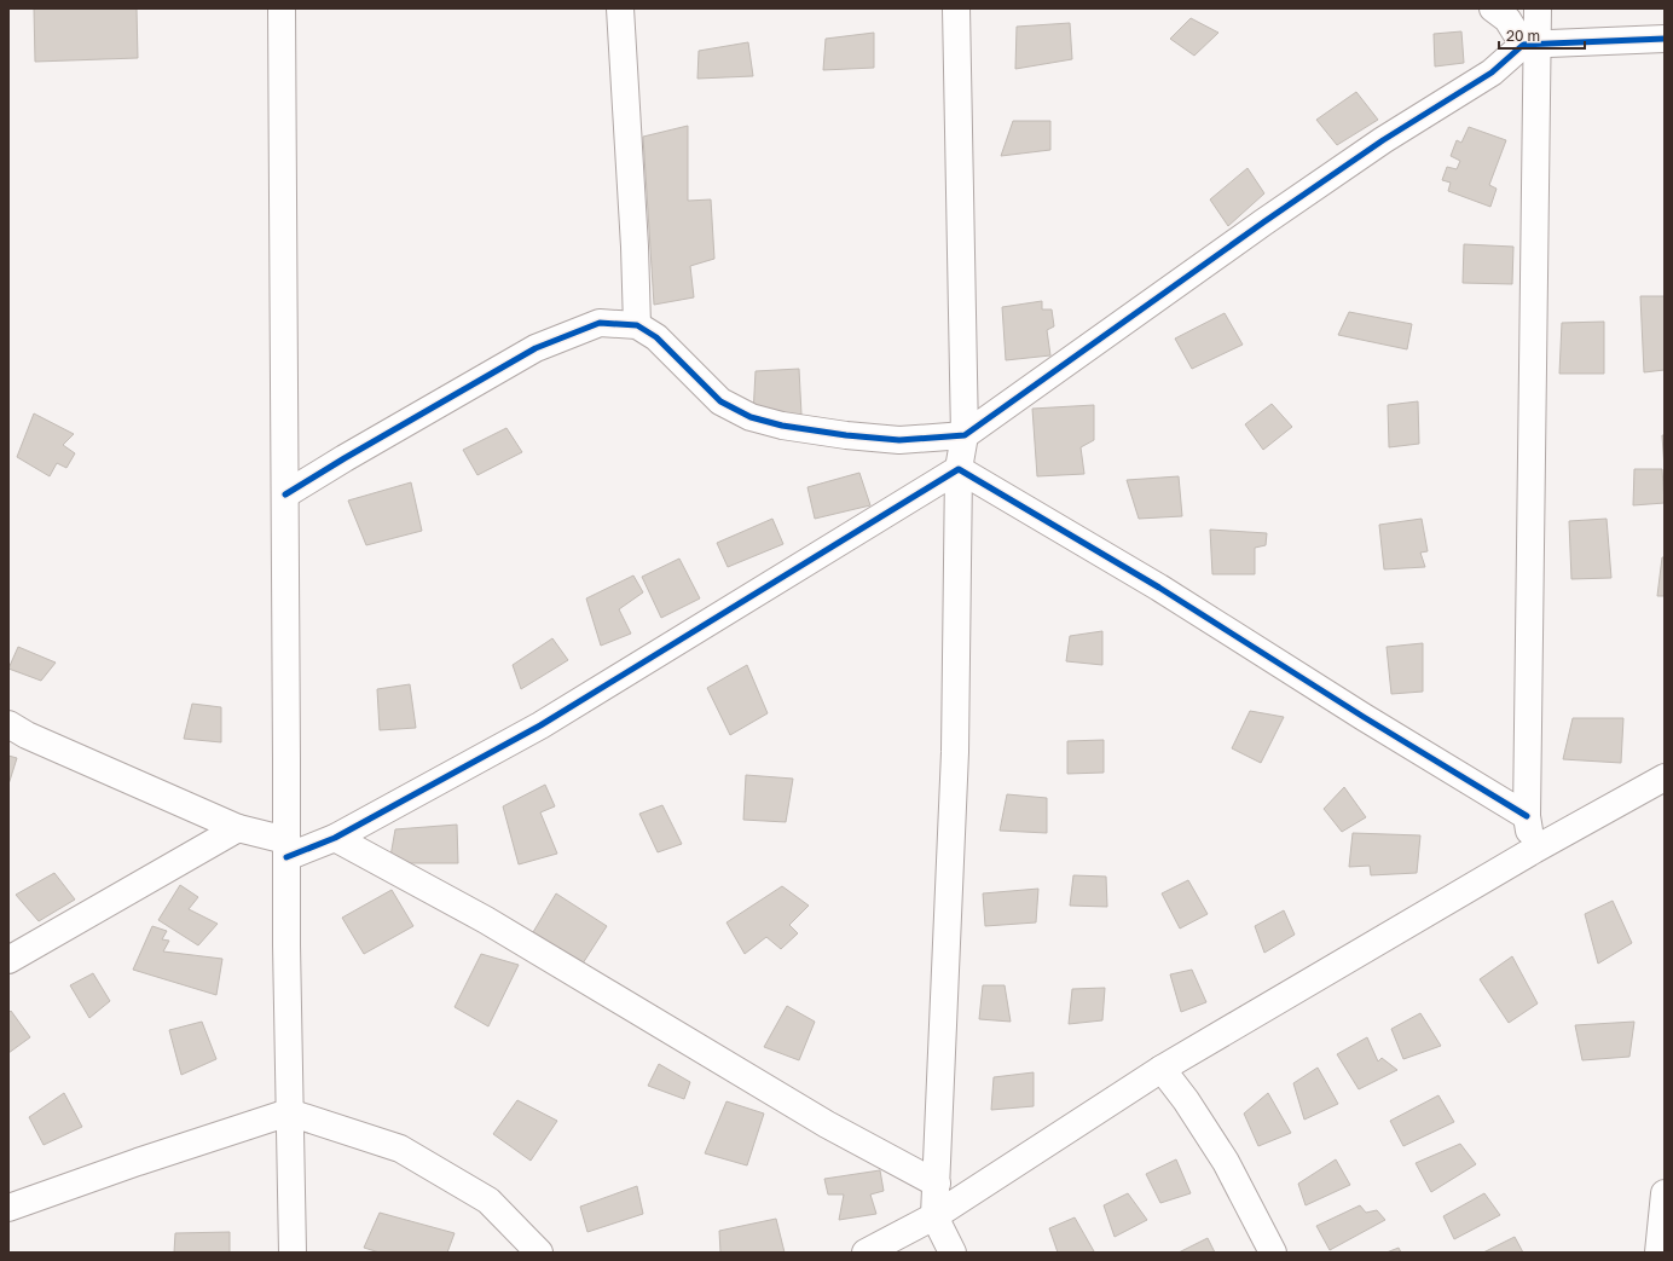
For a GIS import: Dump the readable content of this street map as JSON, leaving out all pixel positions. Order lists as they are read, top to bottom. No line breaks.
{"scale_bar":"20 m"}
